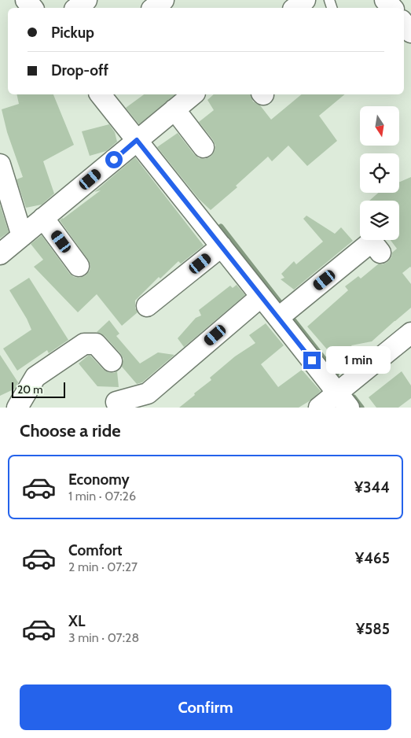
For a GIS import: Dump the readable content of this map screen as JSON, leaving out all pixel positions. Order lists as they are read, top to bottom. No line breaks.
{"scale_bar":"20 m","north":"bottom","page":{"banner":["Pickup","Drop-off"],"bubble":"1 min","scale":"20 m","heading":"Choose a ride","list":[{"name":"Economy","note":"1 min · 07:26","value":"¥344"},{"name":"Comfort","note":"2 min · 07:27","value":"¥465"},{"name":"XL","note":"3 min · 07:28","value":"¥585"}],"buttons":"Confirm"}}
